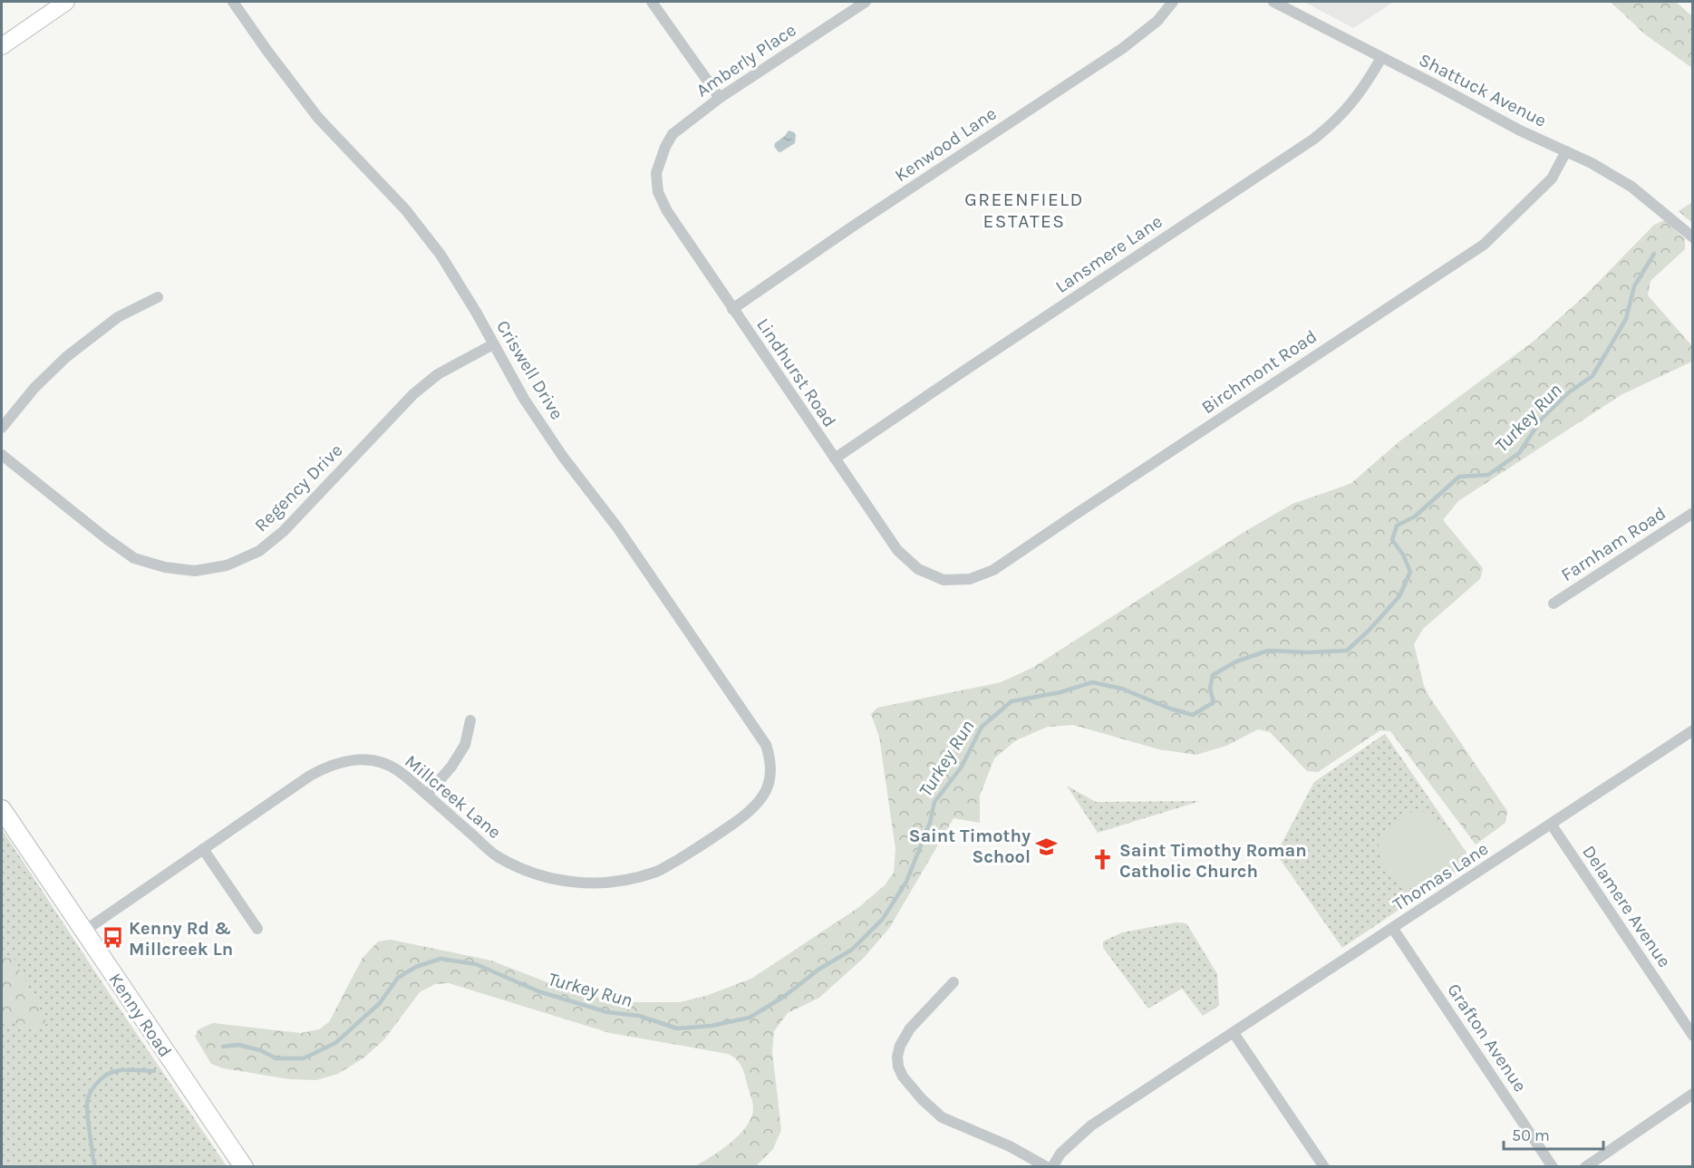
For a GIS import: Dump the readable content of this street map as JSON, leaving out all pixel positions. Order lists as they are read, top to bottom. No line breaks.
{"streets":{"main road":["Kenny Road"],"street":["Amberly Place","Shattuck Avenue","Kenwood Lane","Lansmere Lane","Criswell Drive","Birchmont Road","Lindhurst Road","Regency Drive","Farnham Road","Millcreek Lane","Thomas Lane","Delamere Avenue","Grafton Avenue"]},"crossings":[["Amberly Place","Lindhurst Road"],["Shattuck Avenue","Lansmere Lane"],["Shattuck Avenue","Birchmont Road"],["Kenwood Lane","Lindhurst Road"],["Lansmere Lane","Lindhurst Road"],["Criswell Drive","Regency Drive"],["Criswell Drive","Millcreek Lane"],["Birchmont Road","Lindhurst Road"],["Millcreek Lane","Kenny Road"],["Thomas Lane","Delamere Avenue"],["Thomas Lane","Grafton Avenue"]],"districts":["GREENFIELD ESTATES"],"water":["Turkey Run"],"places":{"school or university":["Saint Timothy School"],"church":["Saint Timothy Roman Catholic Church"],"bus stop":["Kenny Rd & Millcreek Ln"]},"scale_bar":"50 m"}
